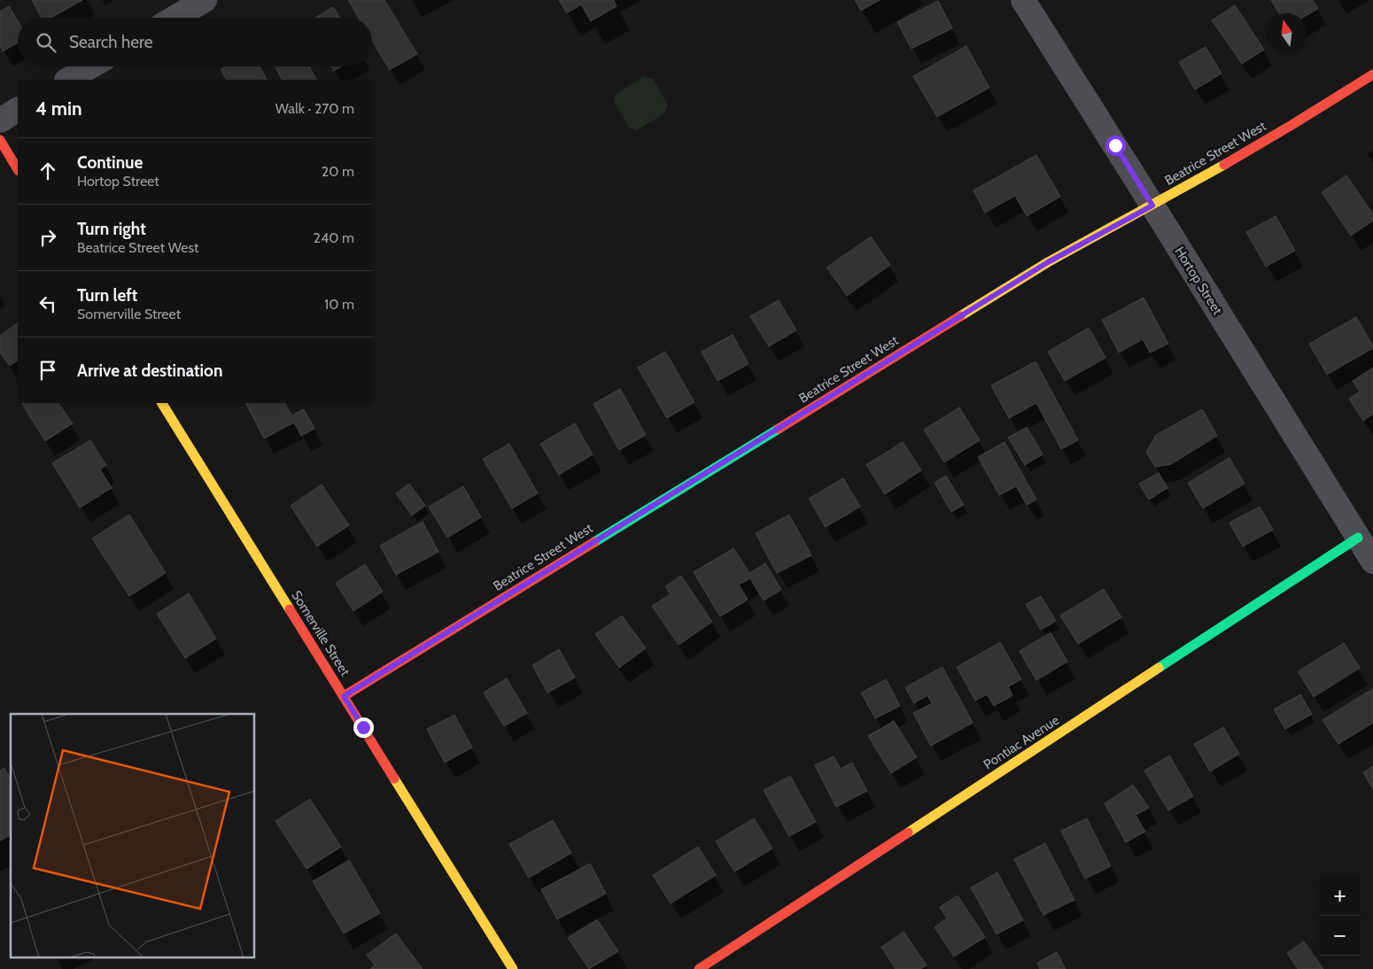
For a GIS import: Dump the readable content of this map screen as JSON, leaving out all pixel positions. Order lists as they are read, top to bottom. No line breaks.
{"streets":{"street":["Beatrice Street West","Hortop Street","Somerville Street","Pontiac Avenue"]},"crossings":[["Beatrice Street West","Hortop Street"],["Beatrice Street West","Somerville Street"],["Hortop Street","Pontiac Avenue"]],"north":"top","page":{"search":"Search here","heading":["4 min","Walk · 270 m"],"list":[["Continue","Hortop Street","20 m"],["Turn right","Beatrice Street West","240 m"],["Turn left","Somerville Street","10 m"],"Arrive at destination"],"map_buttons":["+","−"]}}
